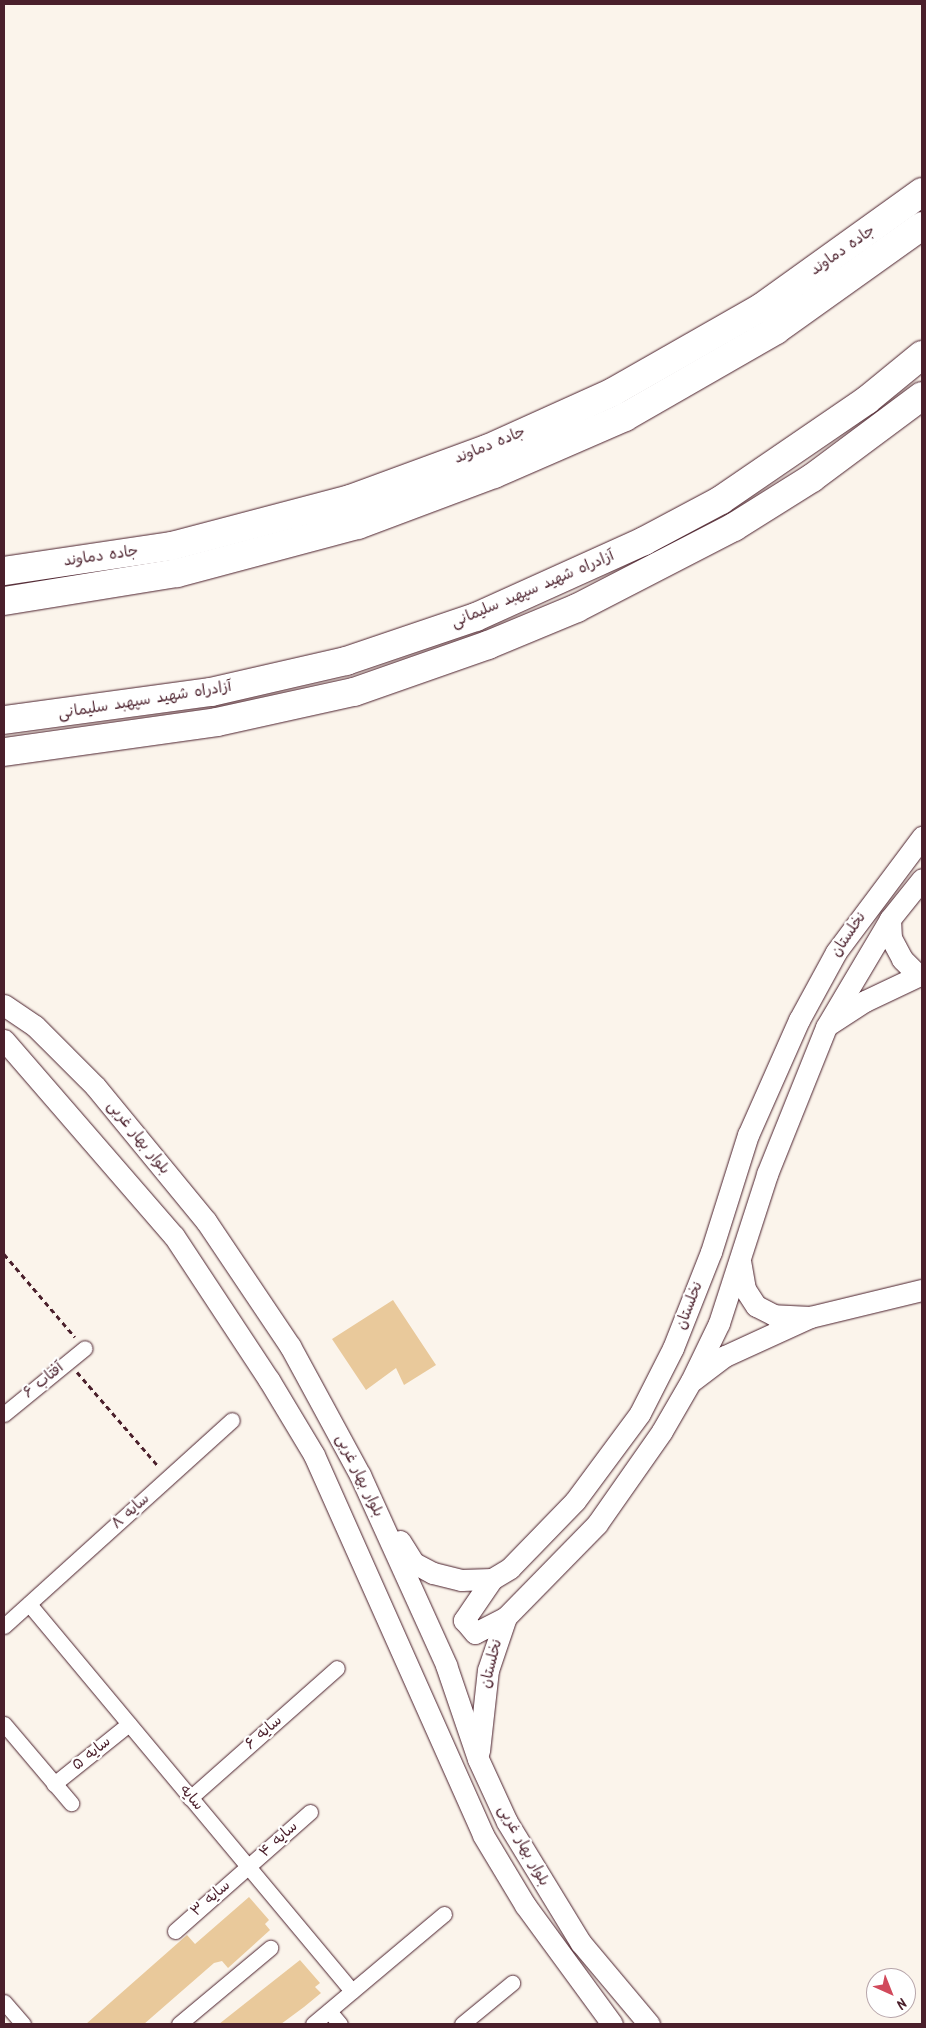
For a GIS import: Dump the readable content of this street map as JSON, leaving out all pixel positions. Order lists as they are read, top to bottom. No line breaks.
{"streets":{"highway":["جاده دماوند","آزادراه شهید سپهبد سلیمانی"],"street":["نخلستان","بلوار بهار غربی","آفتاب ۶","سایه ۸","سایه ۶","سایه ۵","سایه","سایه ۴","سایه ۳"]},"crossings":[["نخلستان","بلوار بهار غربی"],["سایه ۸","سایه"],["سایه ۶","سایه"],["سایه ۵","سایه"],["سایه","سایه ۴"],["سایه","سایه ۳"],["سایه ۴","سایه ۳"]],"north":"bottom right"}
